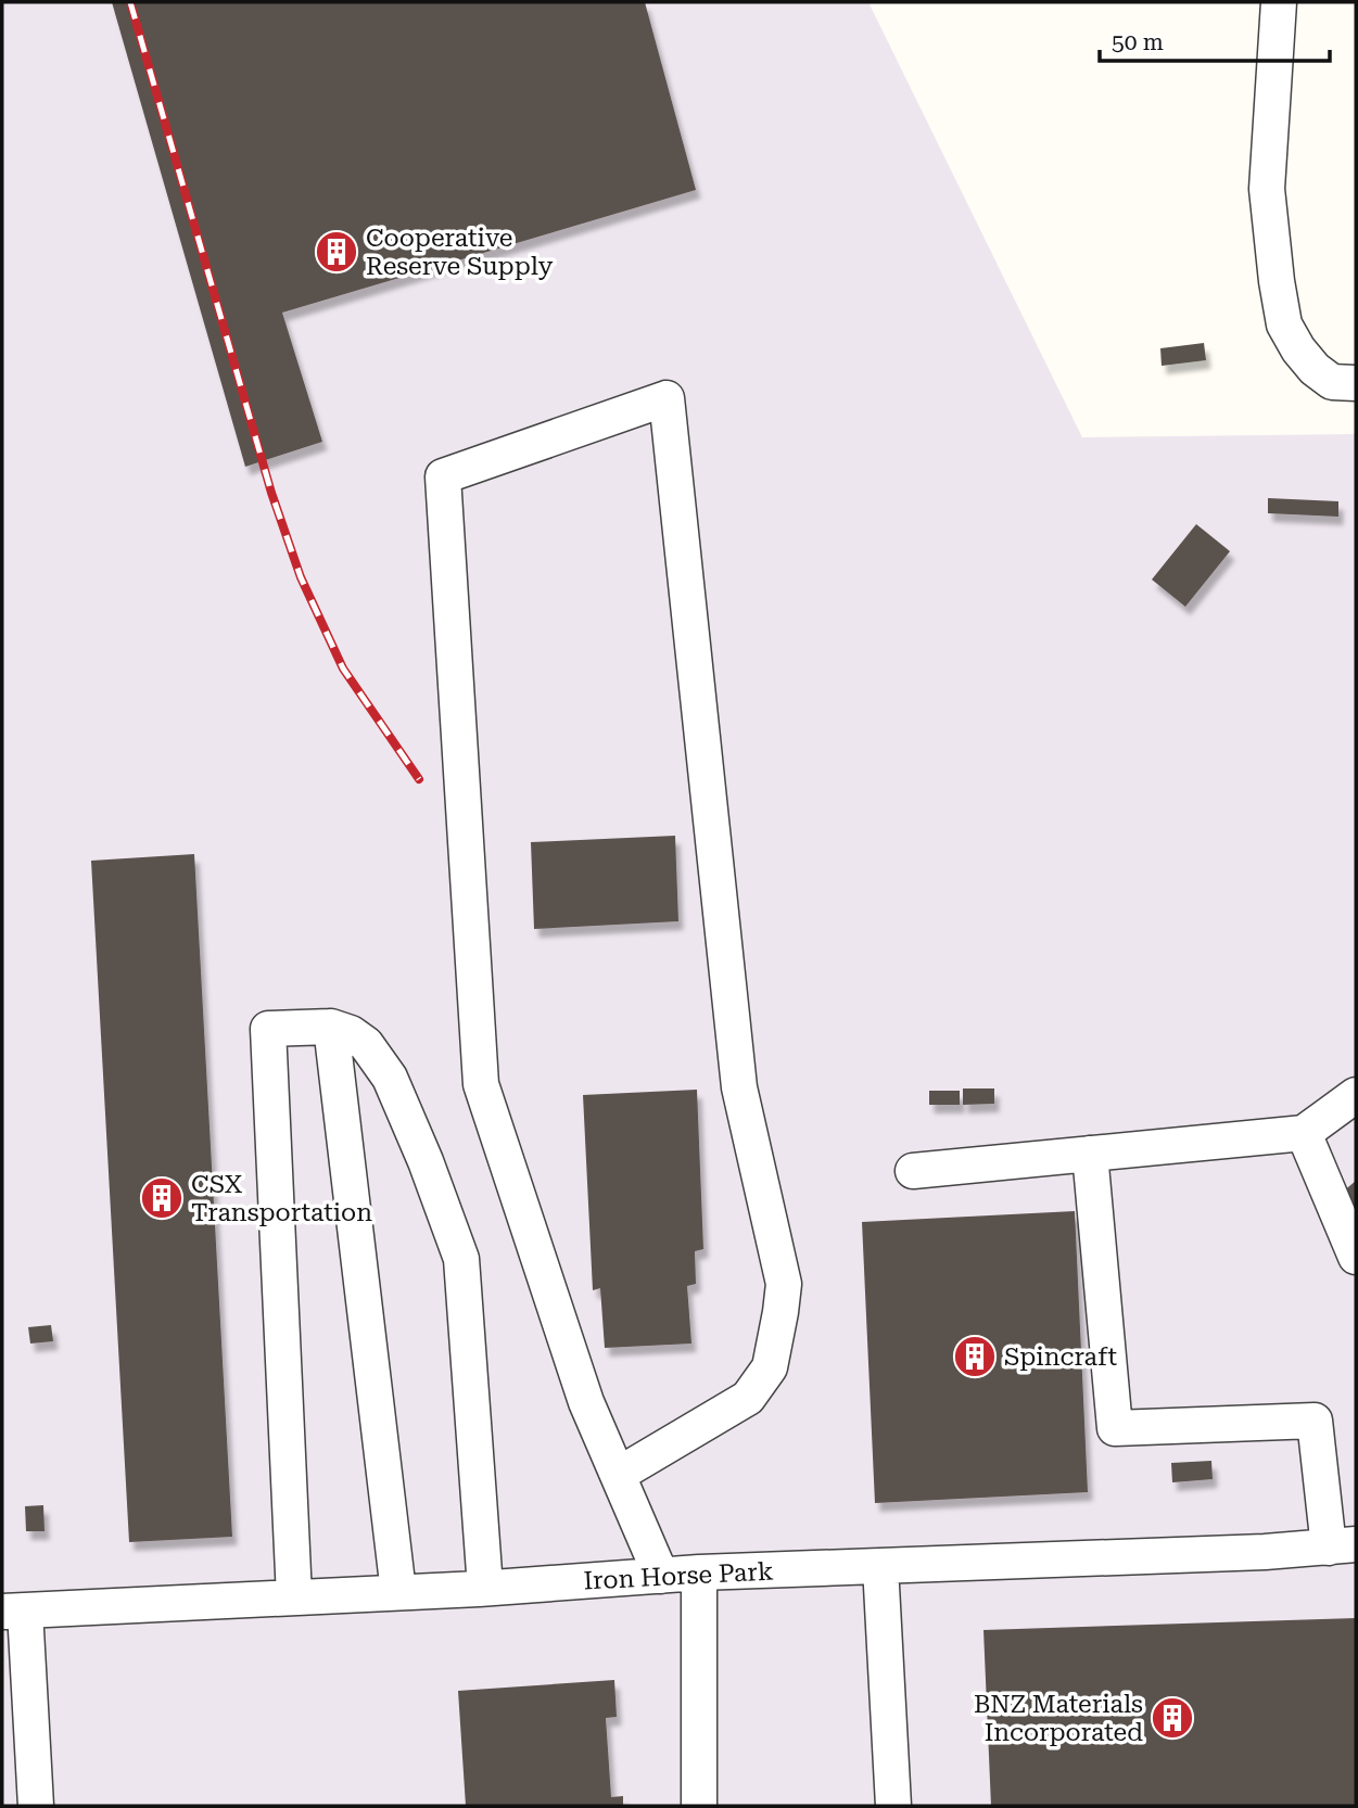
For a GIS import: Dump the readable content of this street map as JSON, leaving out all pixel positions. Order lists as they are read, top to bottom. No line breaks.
{"streets":{"street":["Iron Horse Park"]},"places":{"building":["Cooperative Reserve Supply","CSX Transportation","Spincraft","BNZ Materials Incorporated"]},"scale_bar":"50 m"}
